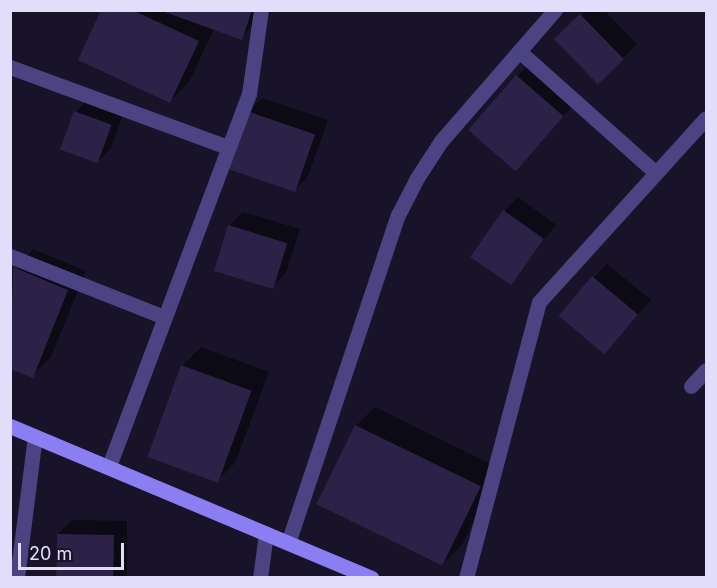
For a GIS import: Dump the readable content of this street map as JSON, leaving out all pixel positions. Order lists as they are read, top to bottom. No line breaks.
{"scale_bar":"20 m"}
